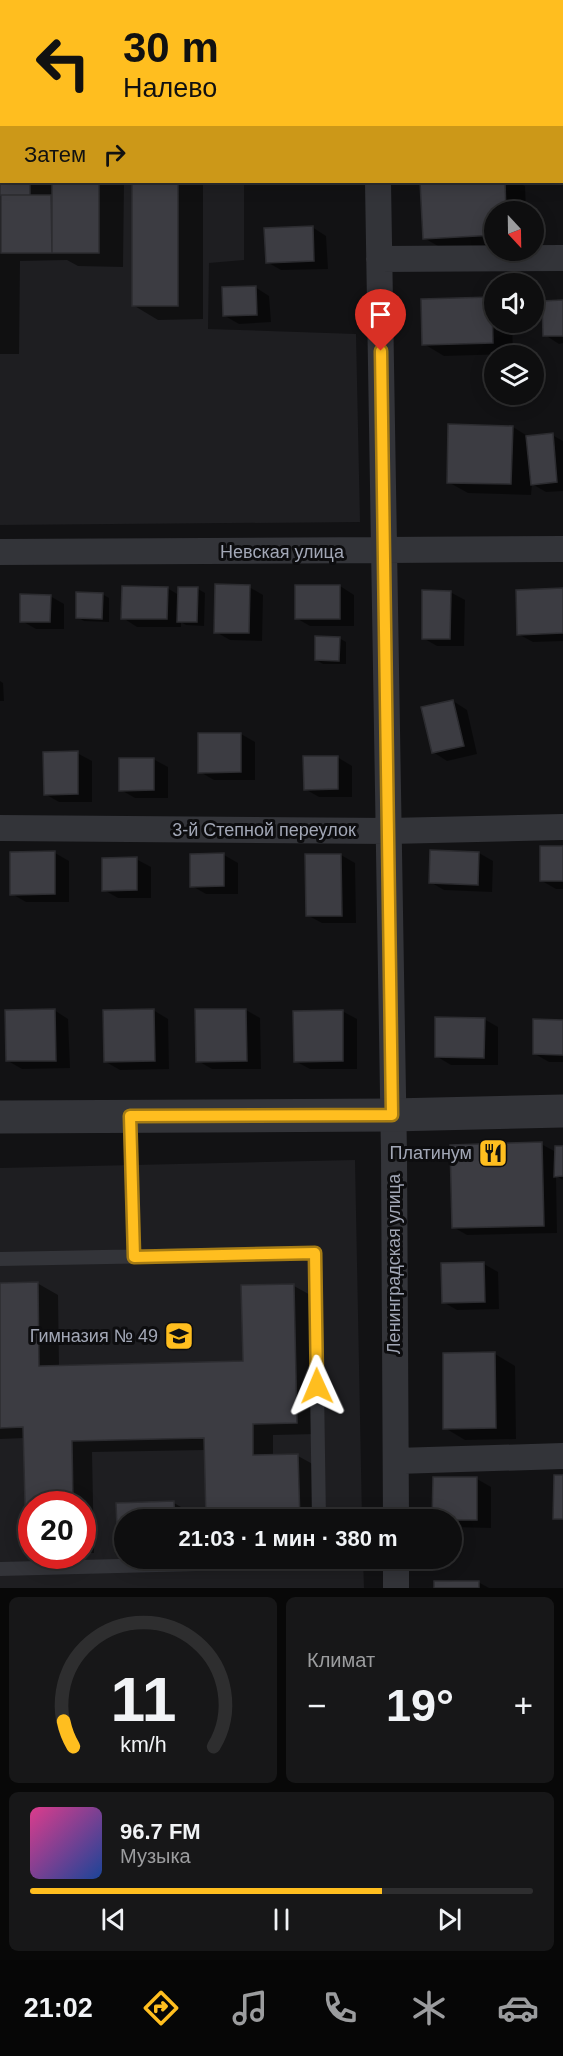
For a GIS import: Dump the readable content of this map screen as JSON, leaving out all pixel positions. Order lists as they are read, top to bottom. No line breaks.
{"streets":{"street":["Невская улица","3-й Степной переулок","Ленинградская улица"]},"crossings":[["Невская улица","Ленинградская улица"],["3-й Степной переулок","Ленинградская улица"]],"places":{"restaurant":["Платинум"],"school or university":["Гимназия № 49"]},"north":"bottom","page":{"turn":["30 m","Налево"],"then":"Затем","limit":"20","trip":"21:03 · 1 мин · 380 m","tile":"Климат","heat":["−","19°","+"],"song":["96.7 FM","Музыка"],"tabs":"21:02","gauge":["11","km/h"]}}
